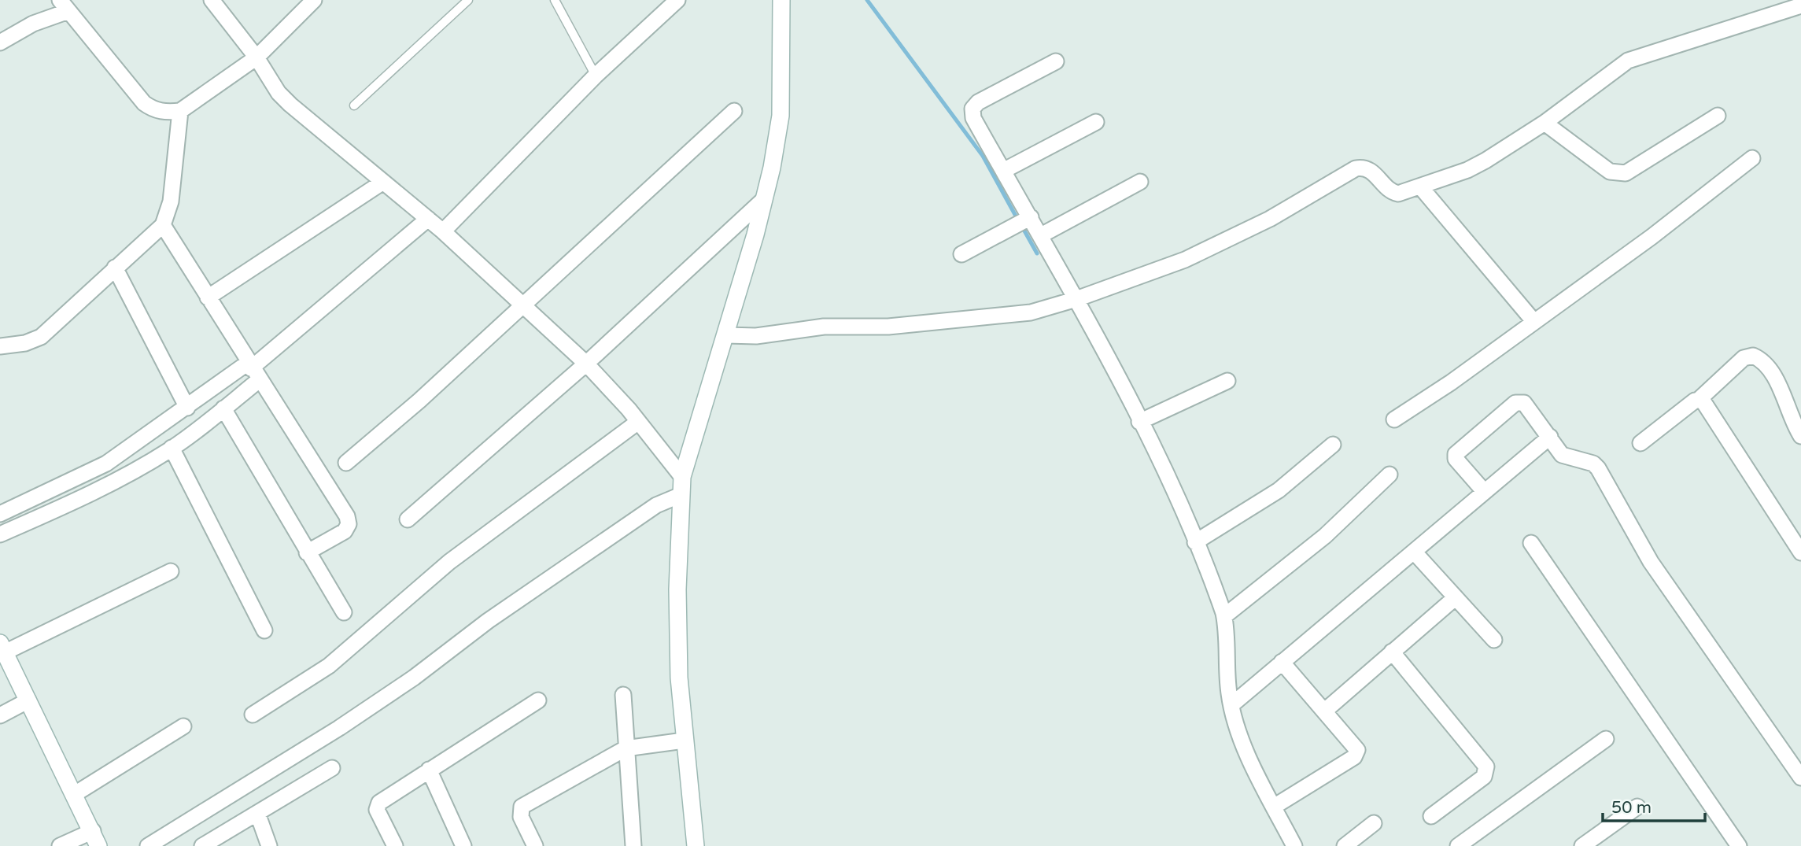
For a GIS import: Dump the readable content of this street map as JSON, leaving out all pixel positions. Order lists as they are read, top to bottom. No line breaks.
{"scale_bar":"50 m"}
